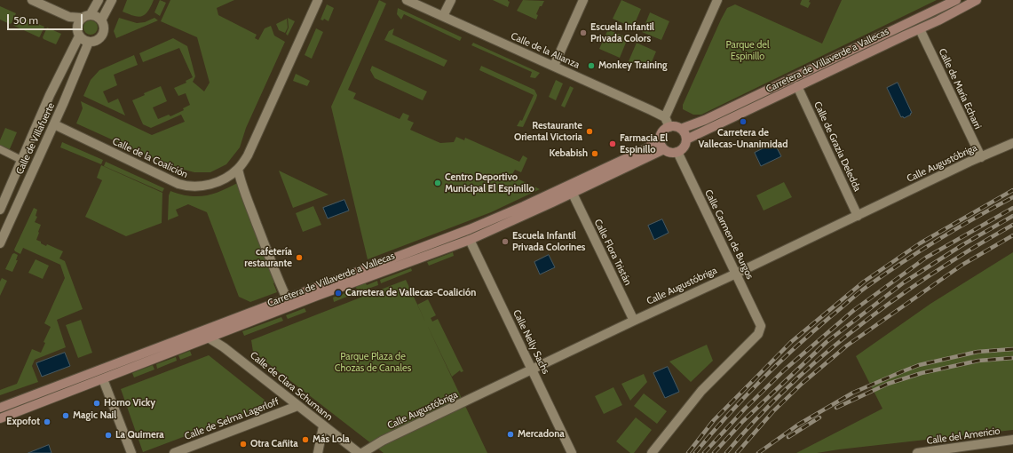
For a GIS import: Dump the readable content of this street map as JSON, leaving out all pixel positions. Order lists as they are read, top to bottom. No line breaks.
{"streets":{"main road":["Carretera de Villaverde a Vallecas"],"street":["Calle de la Alianza","Calle de María Echarri","Calle de Villafuerte","Calle de Grazia Deledda","Calle de la Coalición","Calle Augustóbriga","Calle Carmen de Burgos","Calle Flora Tristán","Calle Nelly Sachs","Calle de Clara Schumann","Calle de Selma Lagerloff","Calle del Americio"]},"crossings":[["Carretera de Villaverde a Vallecas","Calle de María Echarri"],["Carretera de Villaverde a Vallecas","Calle de Grazia Deledda"],["Carretera de Villaverde a Vallecas","Calle Carmen de Burgos"],["Carretera de Villaverde a Vallecas","Calle Flora Tristán"],["Carretera de Villaverde a Vallecas","Calle Nelly Sachs"],["Carretera de Villaverde a Vallecas","Calle de Clara Schumann"],["Calle de María Echarri","Calle Augustóbriga"],["Calle de Villafuerte","Calle de la Coalición"],["Calle de Grazia Deledda","Calle Augustóbriga"],["Calle Augustóbriga","Calle Carmen de Burgos"],["Calle Augustóbriga","Calle Flora Tristán"],["Calle Augustóbriga","Calle Nelly Sachs"],["Calle de Clara Schumann","Calle de Selma Lagerloff"]],"parks":["Parque del Espinillo","Parque Plaza de Chozas de Canales"],"places":["Escuela Infantil Privada Colors","Monkey Training","Carretera de Vallecas-Unanimidad","Restaurante Oriental Victoria","Farmacia El Espinillo","Kebabish","Centro Deportivo Municipal El Espinillo","Escuela Infantil Privada Colorines","cafetería restaurante","Carretera de Vallecas-Coalición","Horno Vicky","Magic Nail","Expofot","Mercadona","La Quimera","Más Lola","Otra Cañita"],"scale_bar":"50 m"}
